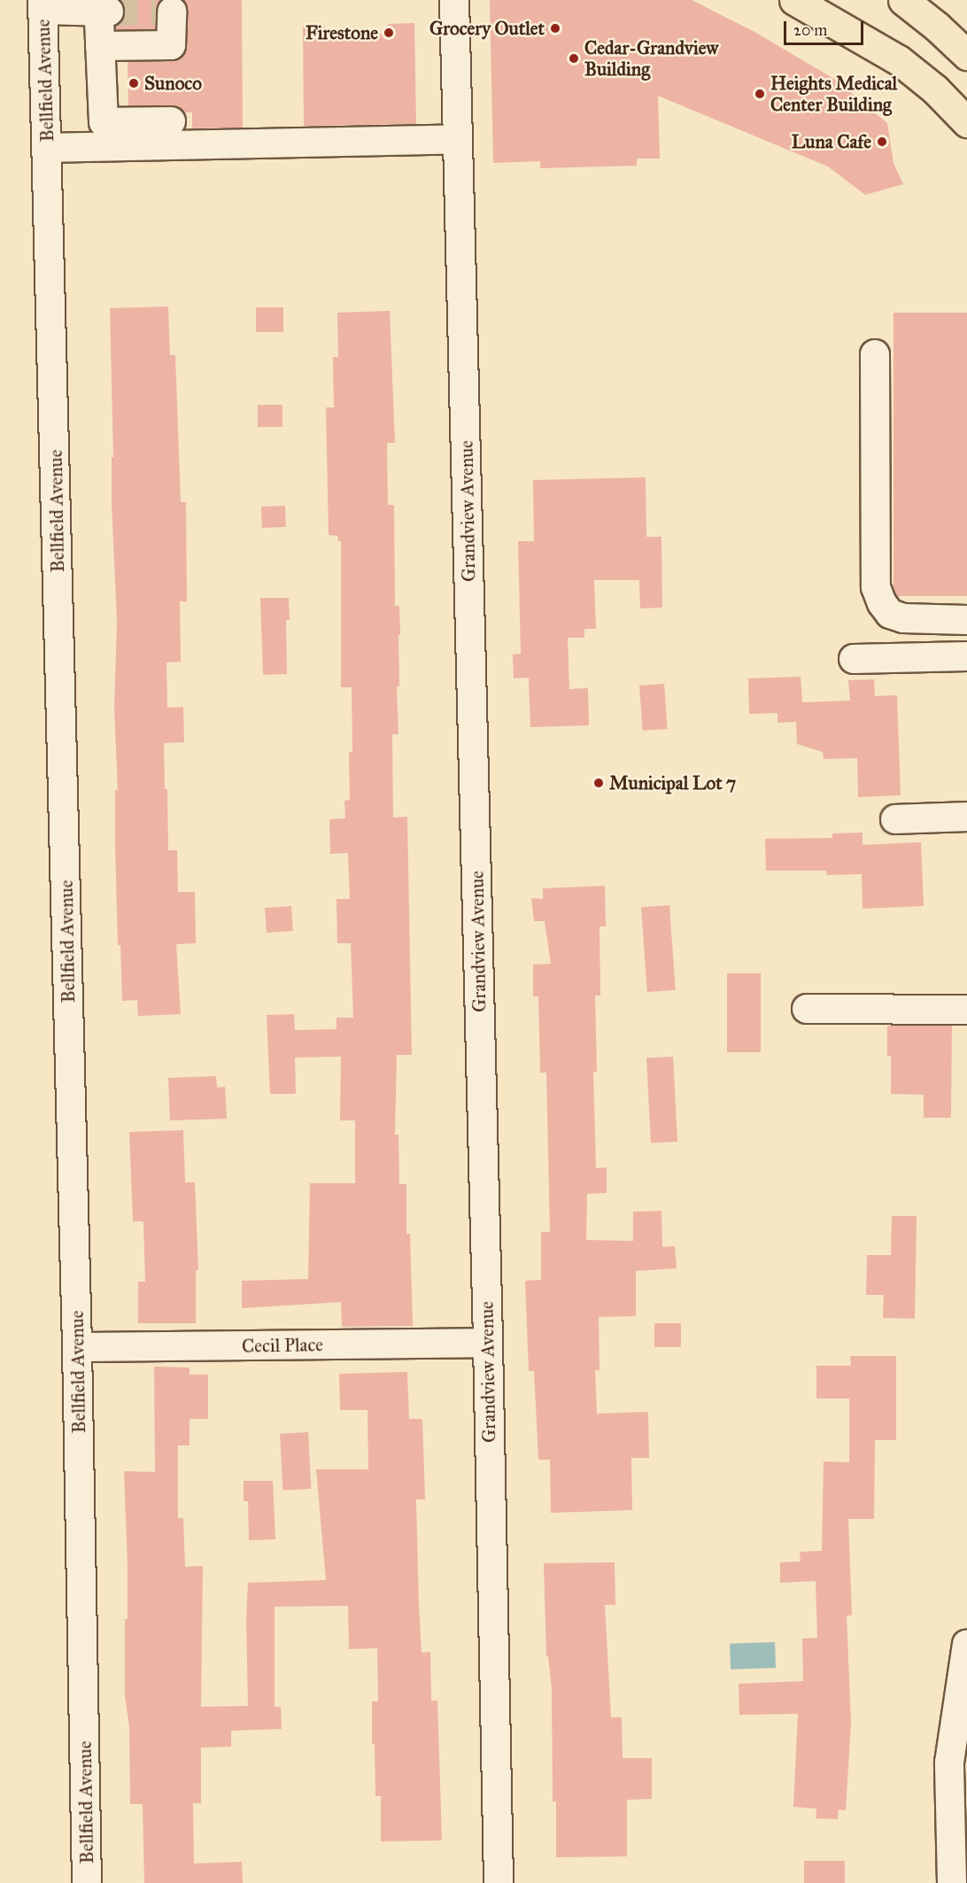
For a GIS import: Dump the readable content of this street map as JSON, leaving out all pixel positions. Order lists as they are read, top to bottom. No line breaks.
{"streets":{"street":["Bellfield Avenue","Grandview Avenue","Cecil Place"]},"crossings":[["Bellfield Avenue","Cecil Place"],["Grandview Avenue","Cecil Place"]],"places":["Grocery Outlet","Firestone","Cedar-Grandview Building","Sunoco","Heights Medical Center Building","Luna Cafe","Municipal Lot 7"],"scale_bar":"20 m"}
